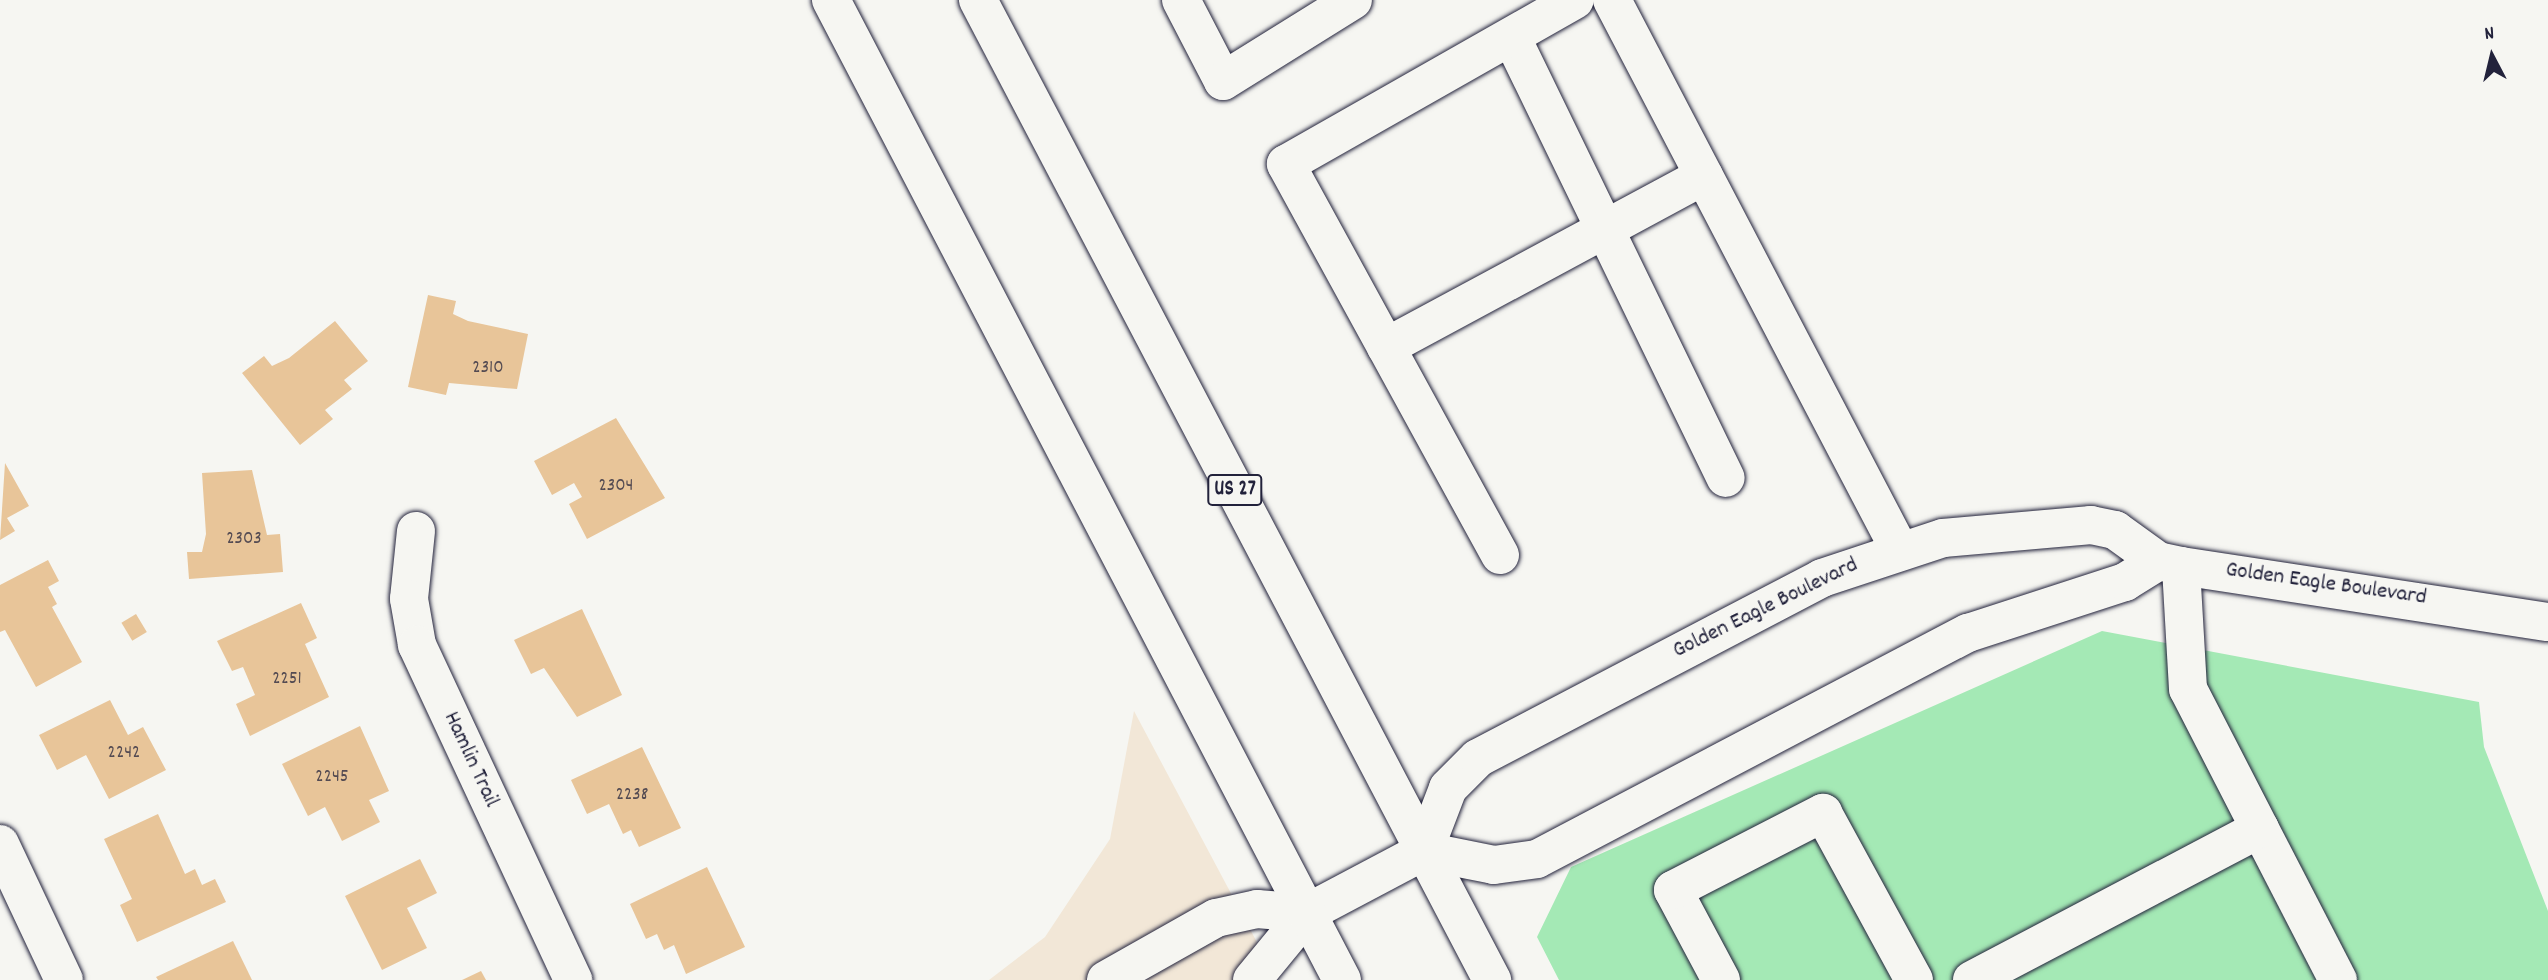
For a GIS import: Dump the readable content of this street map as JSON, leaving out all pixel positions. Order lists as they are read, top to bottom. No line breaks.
{"streets":{"main road":["US 27","Golden Eagle Boulevard","Hamlin Trail"]},"crossings":[["US 27","Golden Eagle Boulevard"]],"house_numbers":["2310","2304","2303","2251","2242","2245","2238"],"north":"top"}
